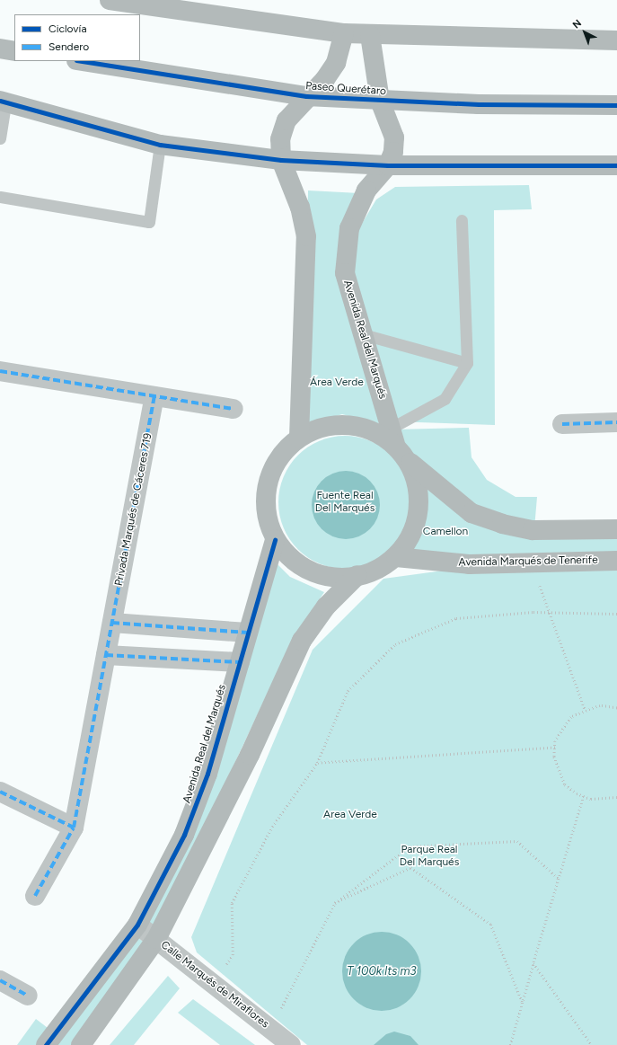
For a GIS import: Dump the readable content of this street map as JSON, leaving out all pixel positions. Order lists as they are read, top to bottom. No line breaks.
{"streets":{"street":["Paseo Querétaro","Avenida Real del Marqués","Privada Marqués de Cáceres 719","Avenida Marqués de Tenerife","Calle Marqués de Miraflores"]},"crossings":[["Paseo Querétaro","Avenida Real del Marqués"],["Avenida Real del Marqués","Calle Marqués de Miraflores"]],"water":["T 100k lts m3"],"parks":["Área Verde","Fuente Real Del Marqués","Camellon","Area Verde","Parque Real Del Marqués"],"legend":["Ciclovía","Sendero"],"north":"top left"}
